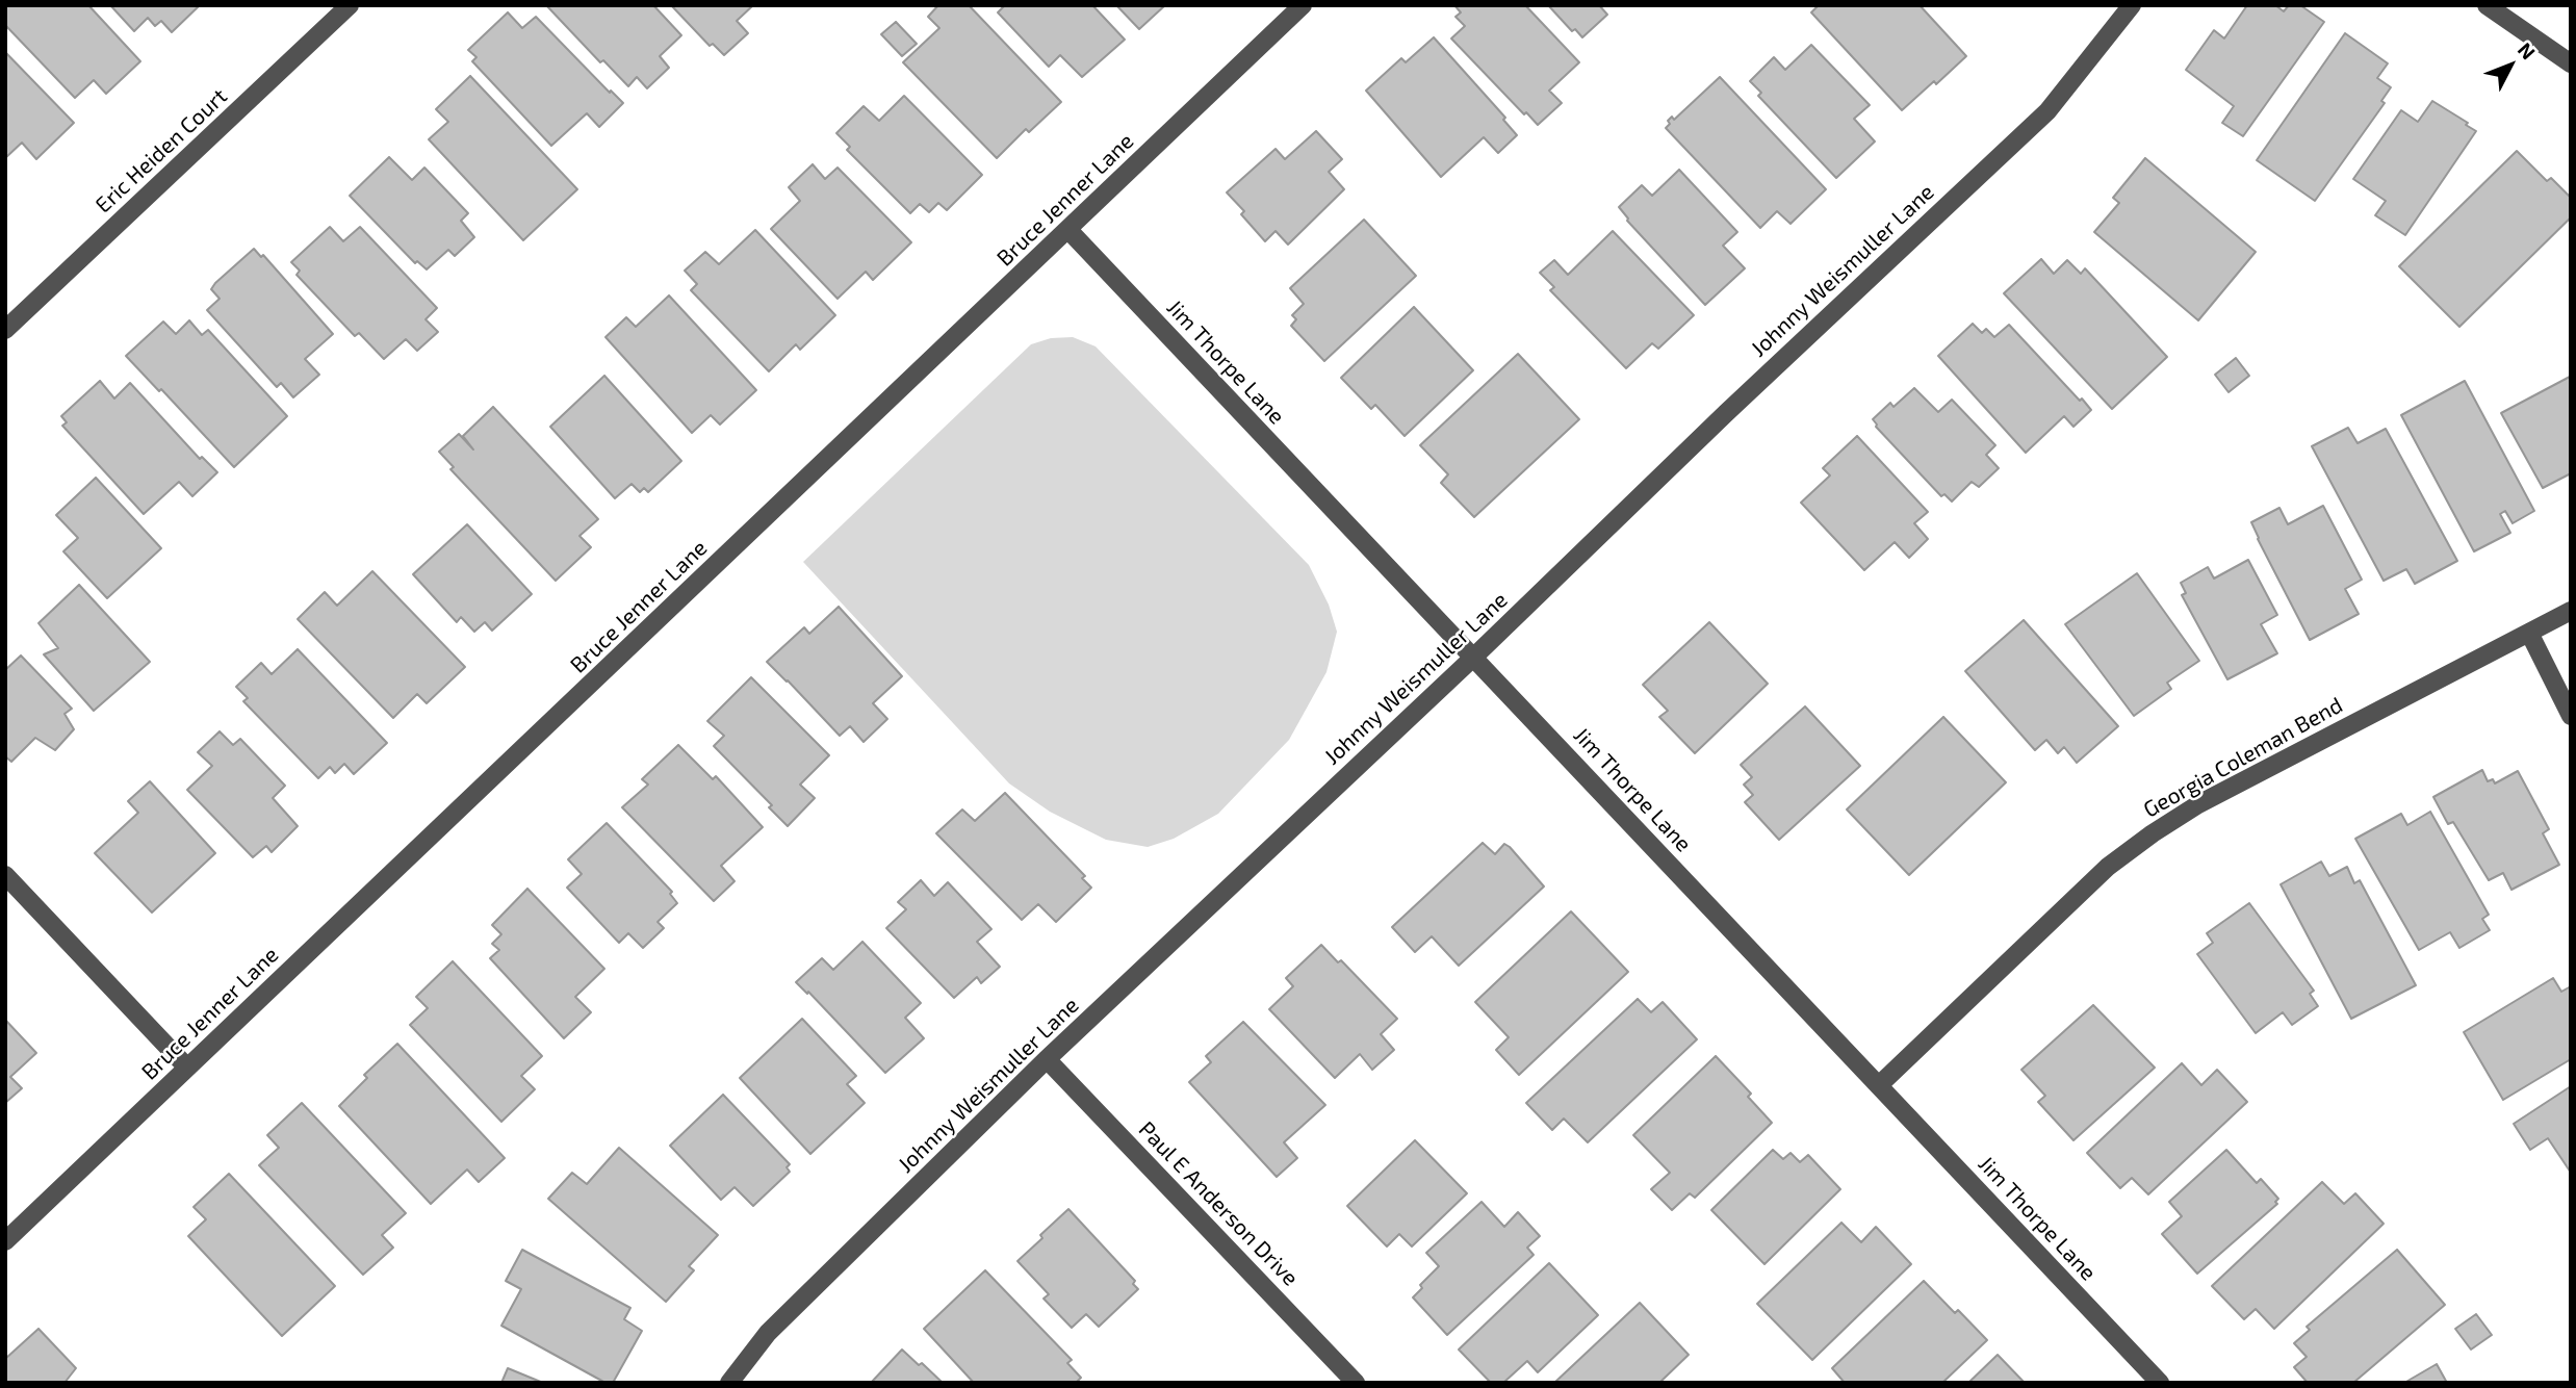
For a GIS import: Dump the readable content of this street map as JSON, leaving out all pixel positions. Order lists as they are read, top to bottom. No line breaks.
{"streets":{"street":["Eric Heiden Court","Bruce Jenner Lane","Johnny Weismuller Lane","Jim Thorpe Lane","Georgia Coleman Bend","Paul E Anderson Drive"]},"crossings":[["Bruce Jenner Lane","Jim Thorpe Lane"],["Johnny Weismuller Lane","Jim Thorpe Lane"],["Johnny Weismuller Lane","Paul E Anderson Drive"],["Jim Thorpe Lane","Georgia Coleman Bend"]],"north":"top right"}
